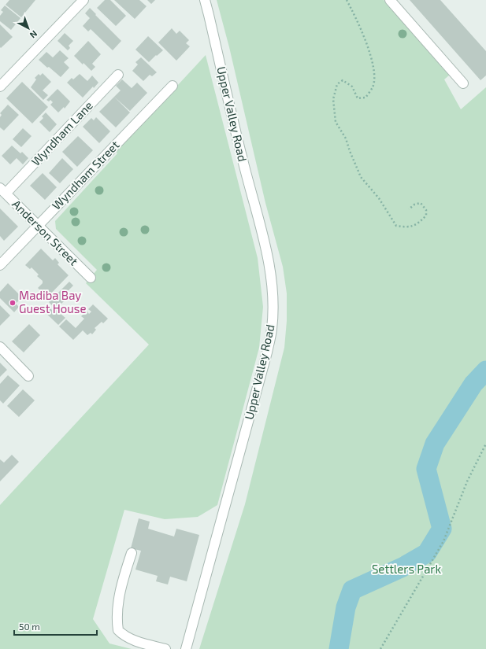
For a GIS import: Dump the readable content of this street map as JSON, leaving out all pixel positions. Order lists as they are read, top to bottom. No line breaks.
{"streets":{"street":["Upper Valley Road","Wyndham Lane","Wyndham Street","Anderson Street"]},"crossings":[["Wyndham Lane","Anderson Street"],["Wyndham Street","Anderson Street"]],"parks":["Settlers Park"],"places":["Madiba Bay Guest House"],"scale_bar":"50 m","north":"bottom right"}
